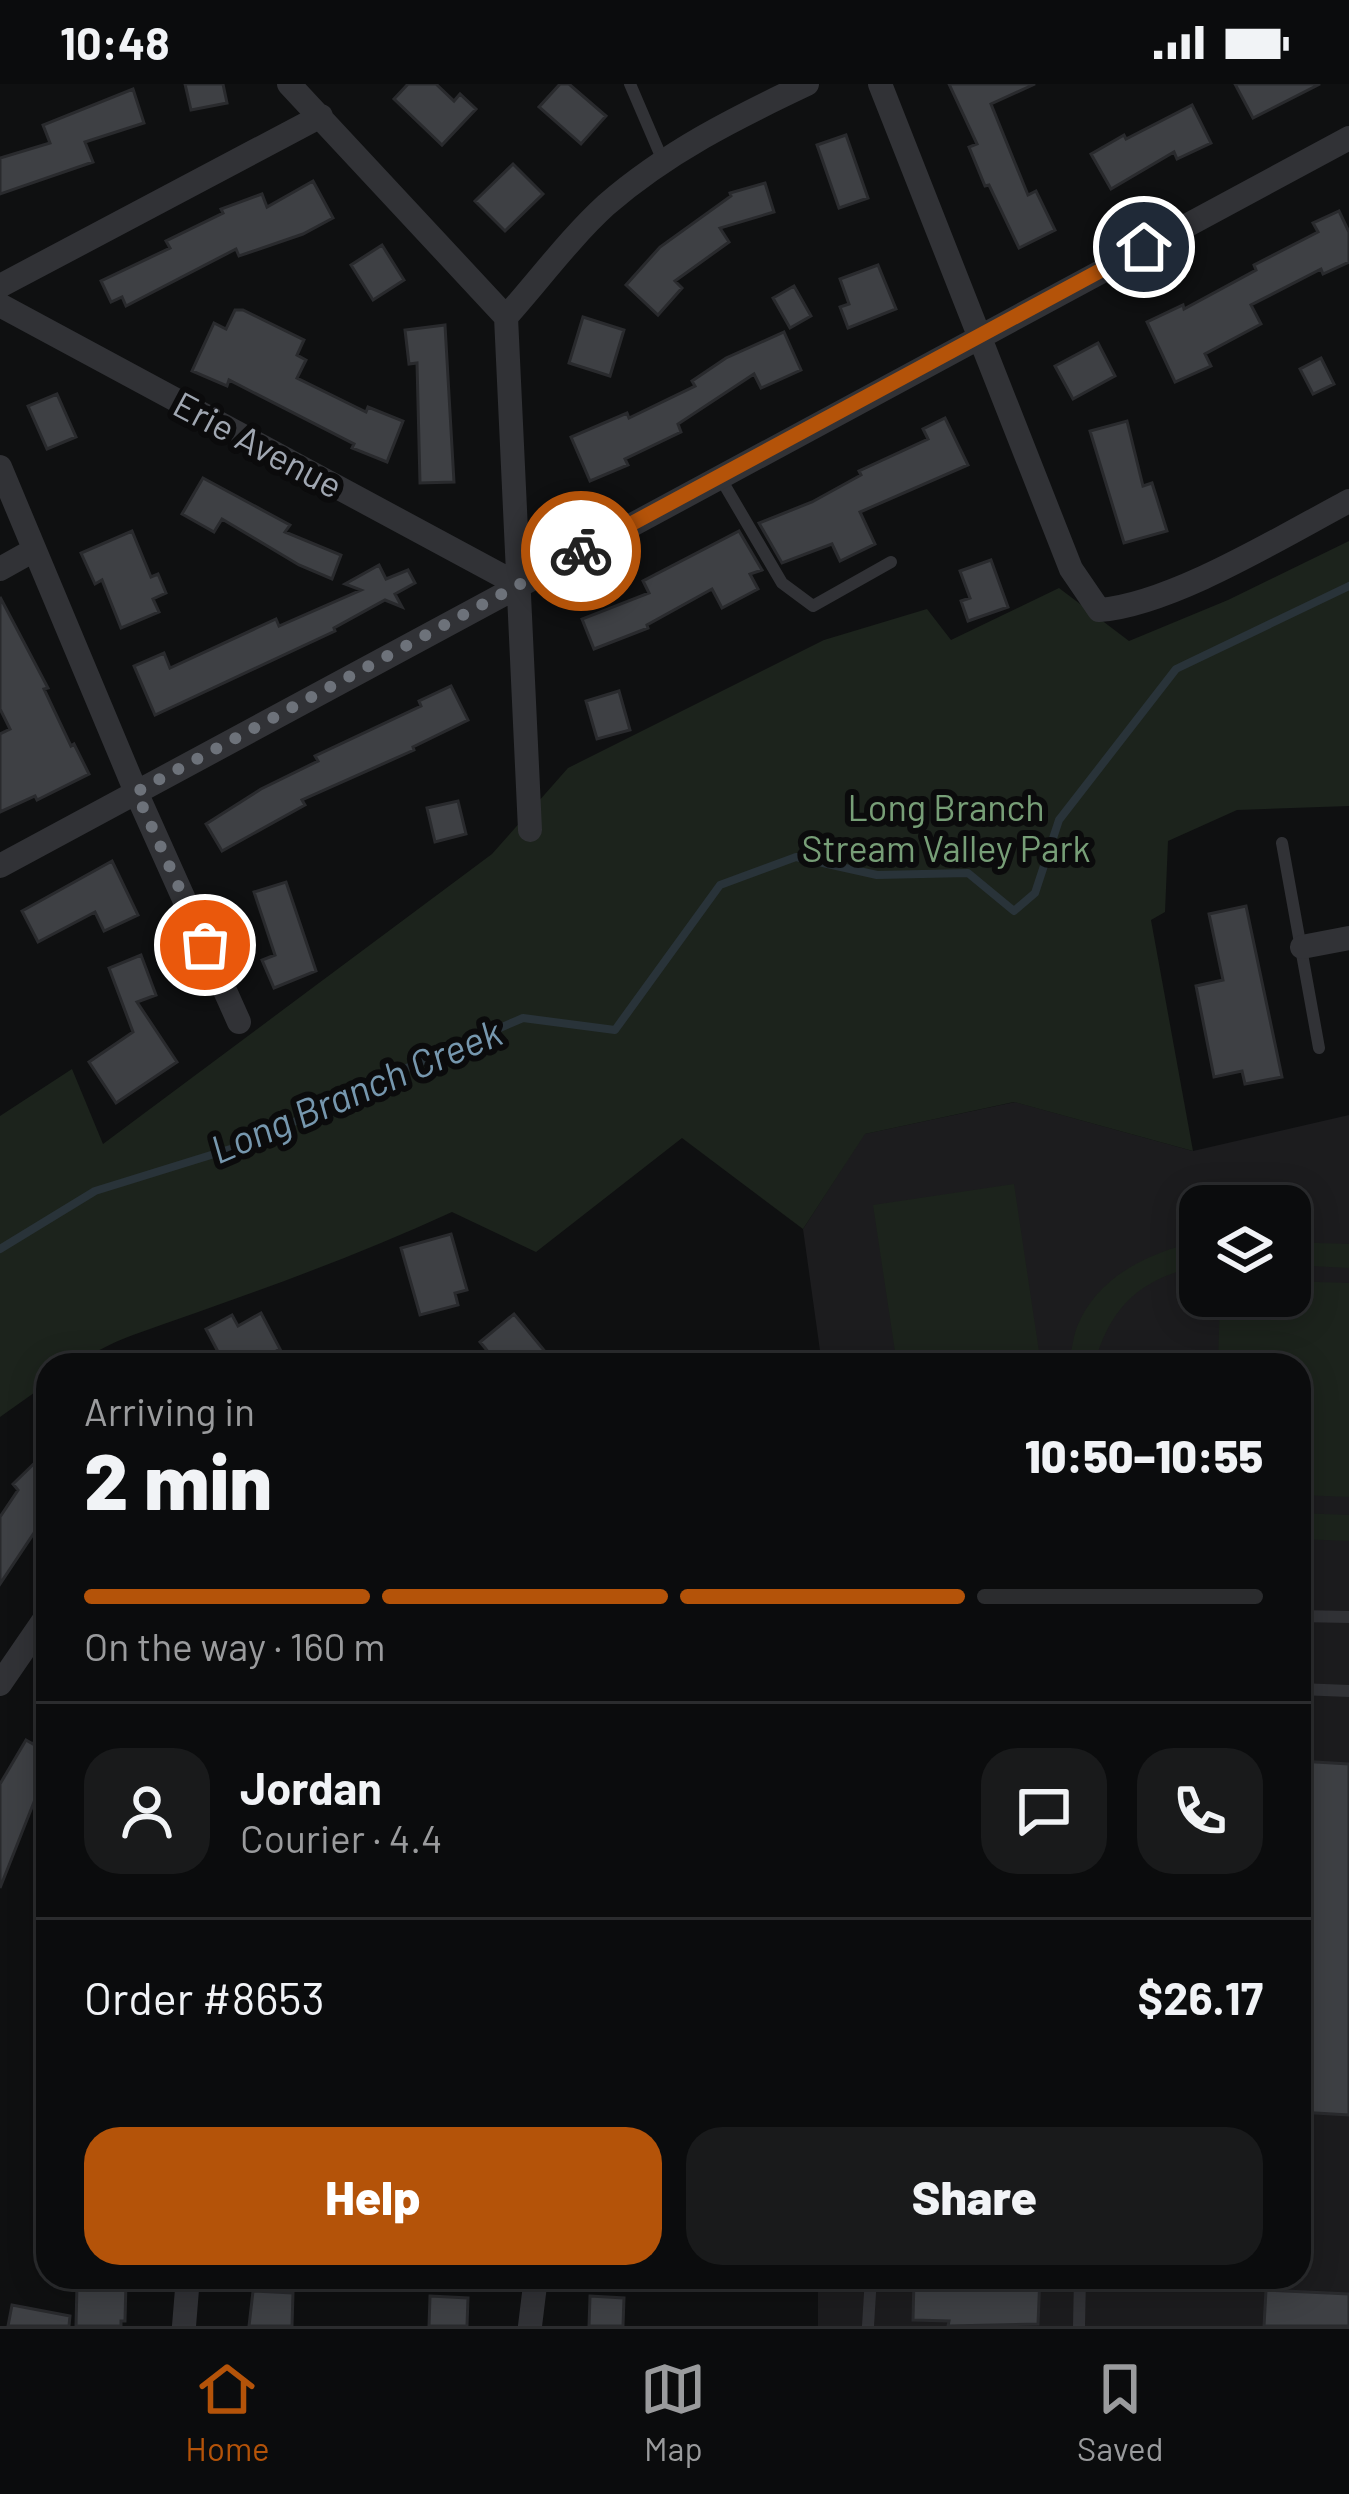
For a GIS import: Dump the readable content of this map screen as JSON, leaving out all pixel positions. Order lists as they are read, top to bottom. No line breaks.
{"streets":{"street":["Erie Avenue"]},"water":["Long Branch Creek"],"parks":["Long Branch Stream Valley Park"],"page":{"status":"10:48","heading":["2 min","Arriving in","10:50–10:55"],"panel":["Jordan","Courier · 4.4","Order #8653","$26.17"],"bar":"On the way · 160 m","buttons":["Help","Share"],"tabs":["Home","Map","Saved"]}}
